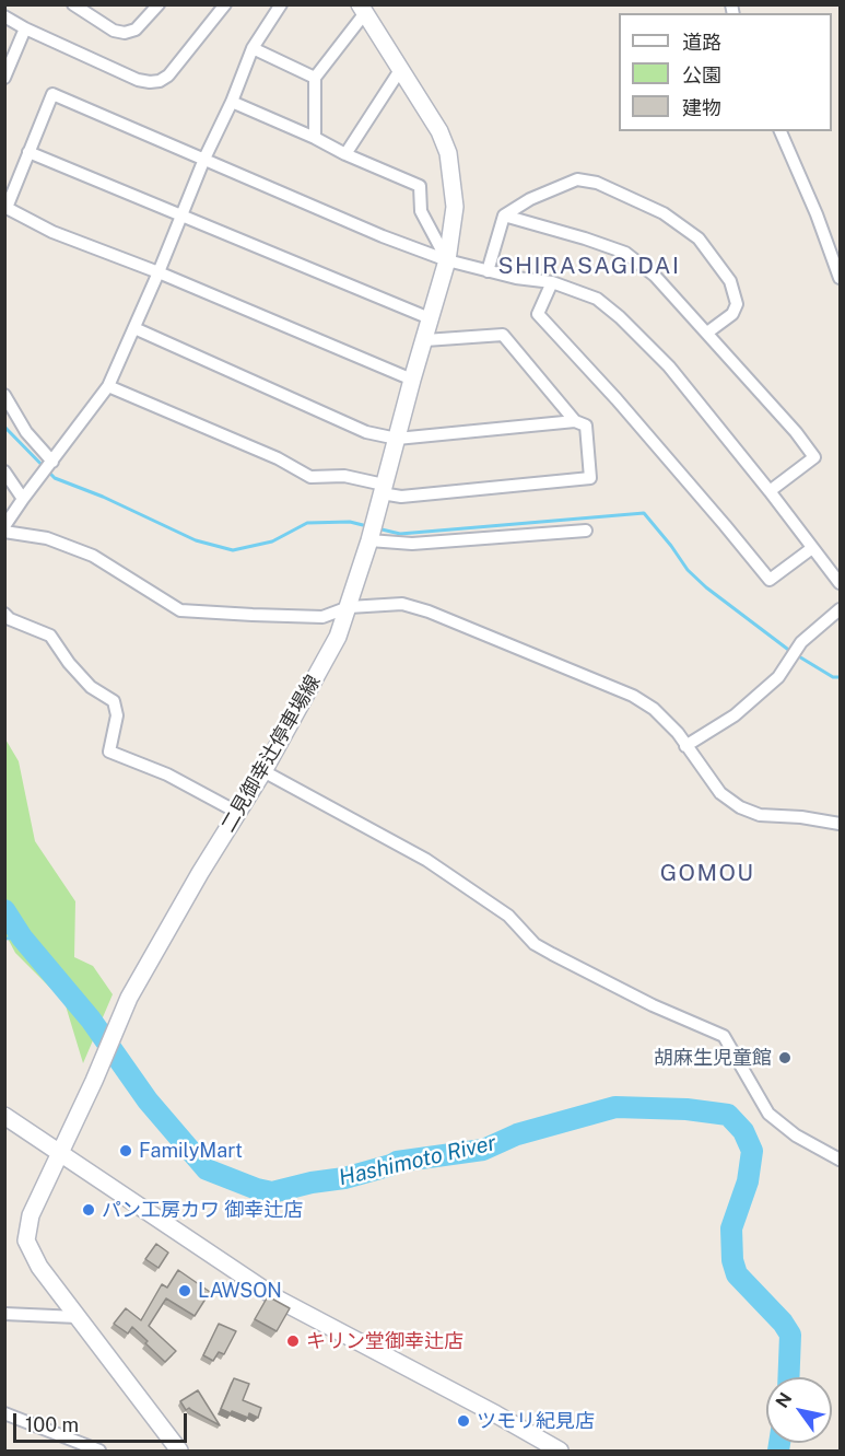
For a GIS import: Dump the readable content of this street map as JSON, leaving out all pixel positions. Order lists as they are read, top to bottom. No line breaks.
{"streets":{"main road":["二見御幸辻停車場線"]},"districts":["SHIRASAGIDAI","GOMOU"],"water":["Hashimoto River"],"places":["胡麻生児童館","FamilyMart","パン工房カワ 御幸辻店","LAWSON","キリン堂御幸辻店","ツモリ紀見店"],"legend":["道路","公園","建物"],"scale_bar":"100 m","north":"top left"}
